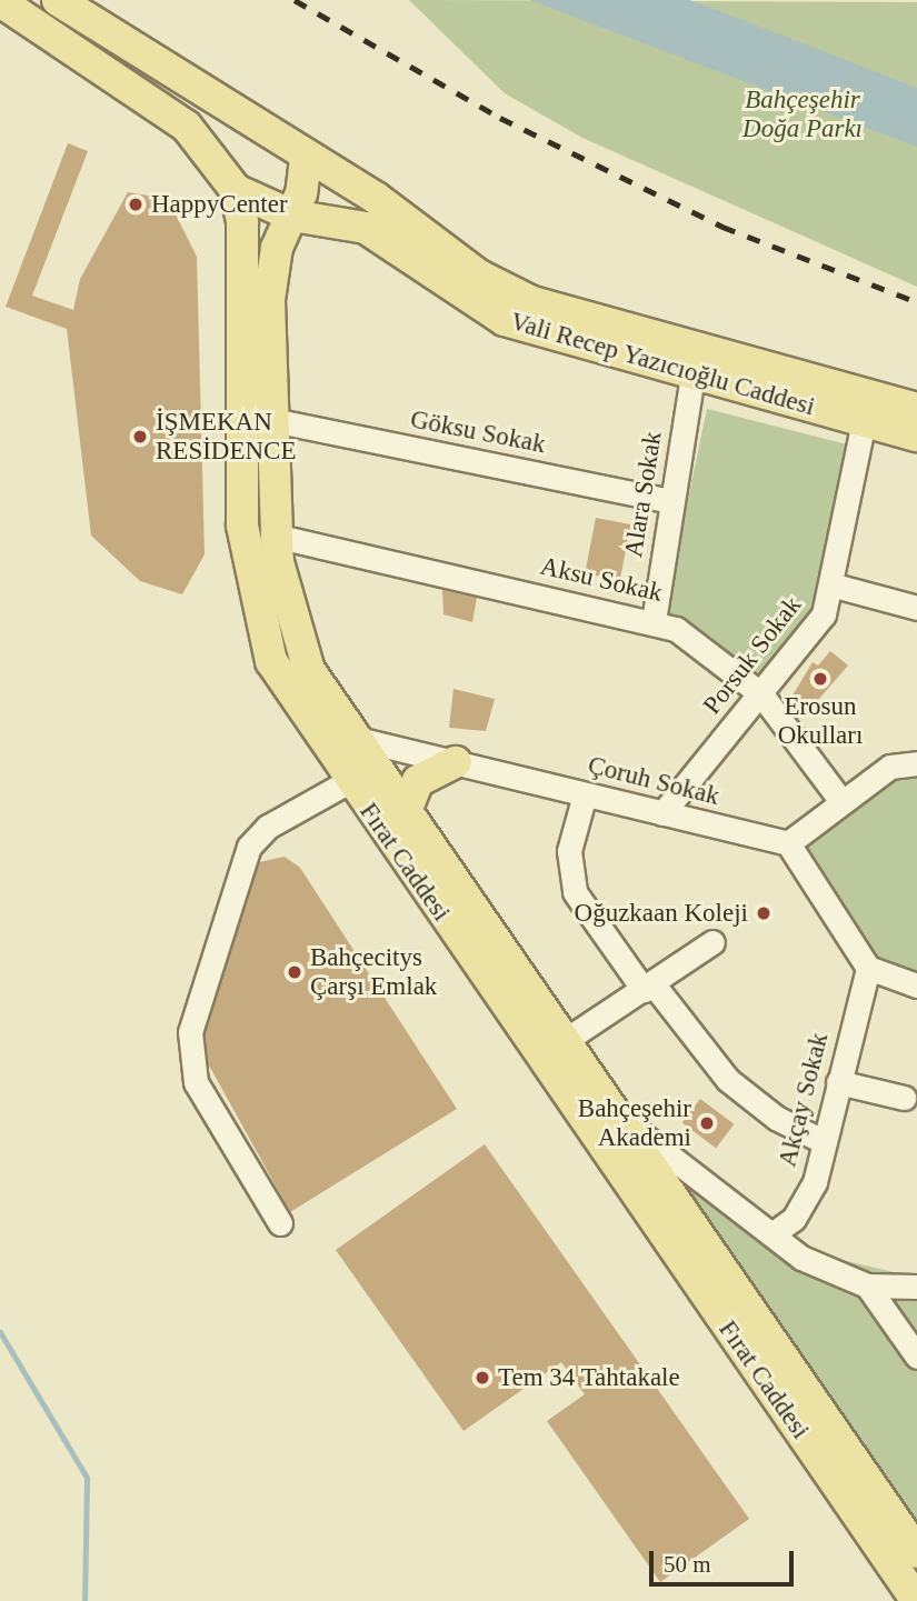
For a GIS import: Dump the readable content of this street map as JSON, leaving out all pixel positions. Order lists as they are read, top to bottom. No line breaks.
{"streets":{"main road":["Vali Recep Yazıcıoğlu Caddesi","Fırat Caddesi"],"street":["Göksu Sokak","Alara Sokak","Aksu Sokak","Porsuk Sokak","Çoruh Sokak","Akçay Sokak"]},"crossings":[["Vali Recep Yazıcıoğlu Caddesi","Alara Sokak"],["Vali Recep Yazıcıoğlu Caddesi","Porsuk Sokak"],["Vali Recep Yazıcıoğlu Caddesi","Fırat Caddesi"],["Göksu Sokak","Alara Sokak"],["Göksu Sokak","Fırat Caddesi"],["Alara Sokak","Aksu Sokak"],["Aksu Sokak","Porsuk Sokak"],["Aksu Sokak","Fırat Caddesi"],["Porsuk Sokak","Çoruh Sokak"],["Çoruh Sokak","Fırat Caddesi"]],"parks":["Bahçeşehir Doğa Parkı"],"places":["HappyCenter","İŞMEKAN RESİDENCE","Erosun Okulları","Oğuzkaan Koleji","Bahçecitys Çarşı Emlak","Bahçeşehir Akademi","Tem 34 Tahtakale"],"scale_bar":"50 m"}
